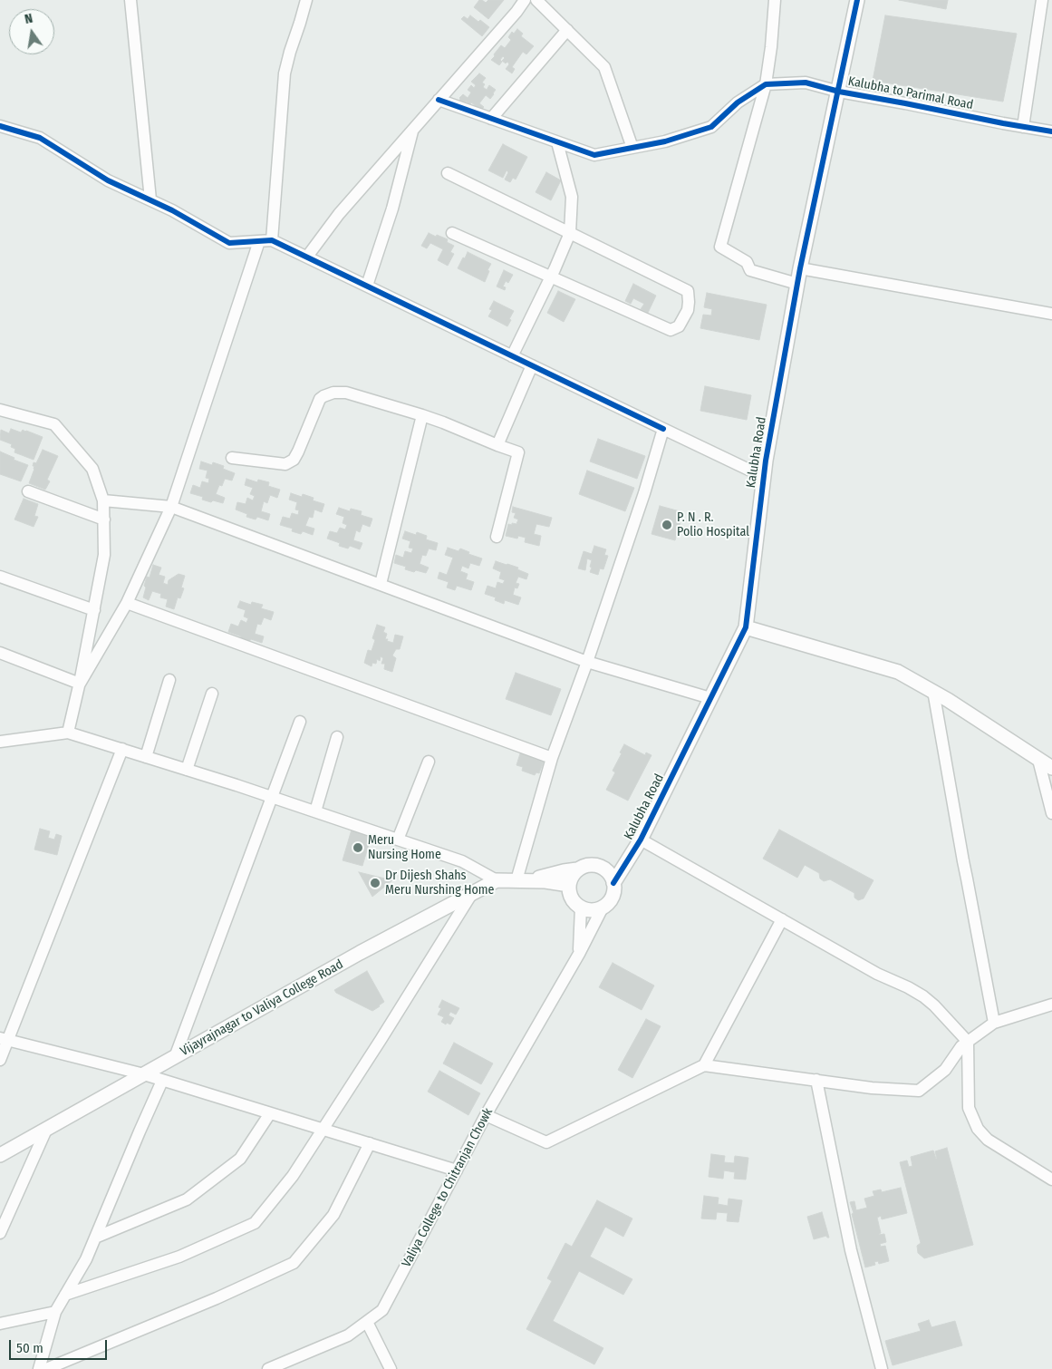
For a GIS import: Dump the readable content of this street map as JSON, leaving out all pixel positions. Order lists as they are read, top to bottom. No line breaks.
{"streets":{"street":["Kalubha to Parimal Road","Kalubha Road","Vijayrajnagar to Valiya College Road","Valiya College to Chitranjan Chowk"]},"crossings":[["Kalubha to Parimal Road","Kalubha Road"],["Kalubha Road","Vijayrajnagar to Valiya College Road"],["Kalubha Road","Valiya College to Chitranjan Chowk"],["Vijayrajnagar to Valiya College Road","Valiya College to Chitranjan Chowk"]],"places":["P. N . R. Polio Hospital","Meru Nursing Home","Dr Dijesh Shahs Meru Nurshing Home"],"scale_bar":"50 m","north":"top"}
